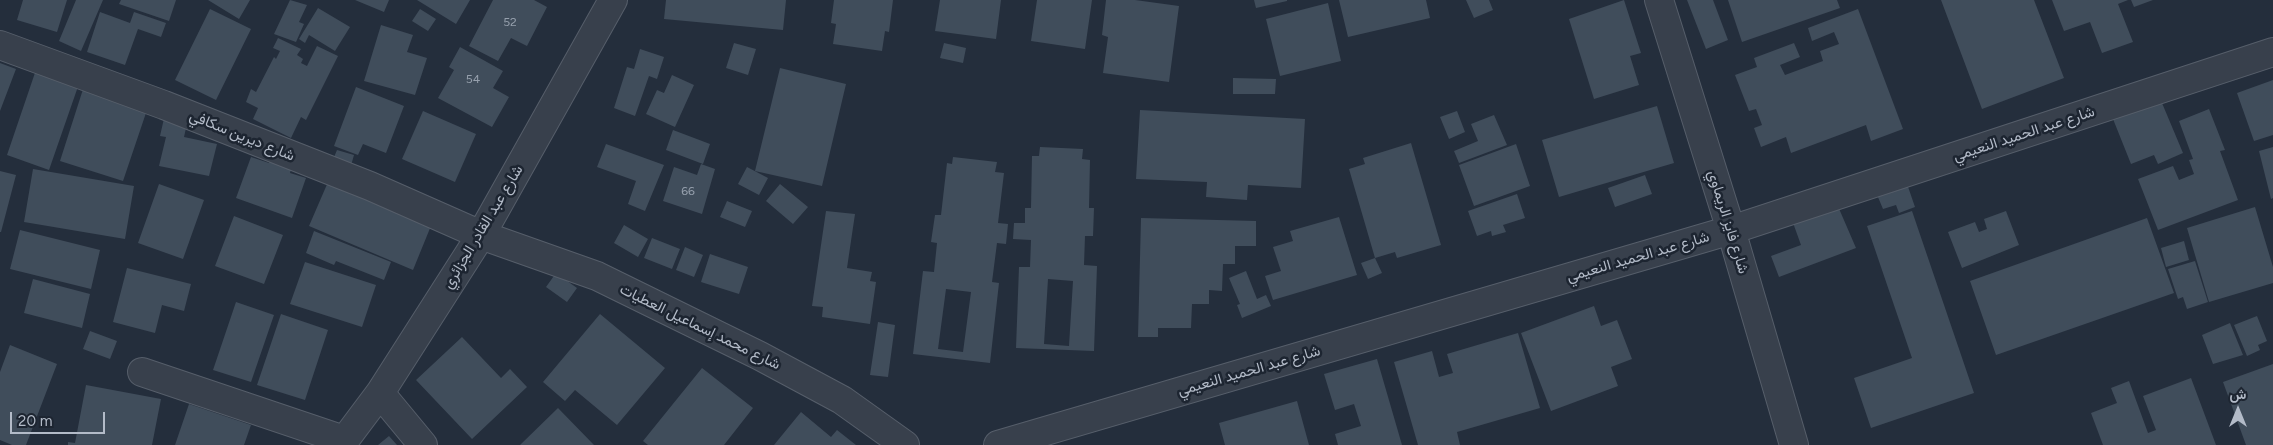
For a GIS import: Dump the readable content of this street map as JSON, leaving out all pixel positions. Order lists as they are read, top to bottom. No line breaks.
{"streets":{"street":["شارع عبد الحميد النعيمي","شارع ديرين سكافي","شارع فايز الريماوي","شارع عبد القادر الجزائري","شارع محمد إسماعيل العطيات"]},"crossings":[["شارع عبد الحميد النعيمي","شارع فايز الريماوي"],["شارع ديرين سكافي","شارع عبد القادر الجزائري"],["شارع ديرين سكافي","شارع محمد إسماعيل العطيات"],["شارع عبد القادر الجزائري","شارع محمد إسماعيل العطيات"]],"house_numbers":["52","54","66"],"scale_bar":"20 m","north":"top"}
